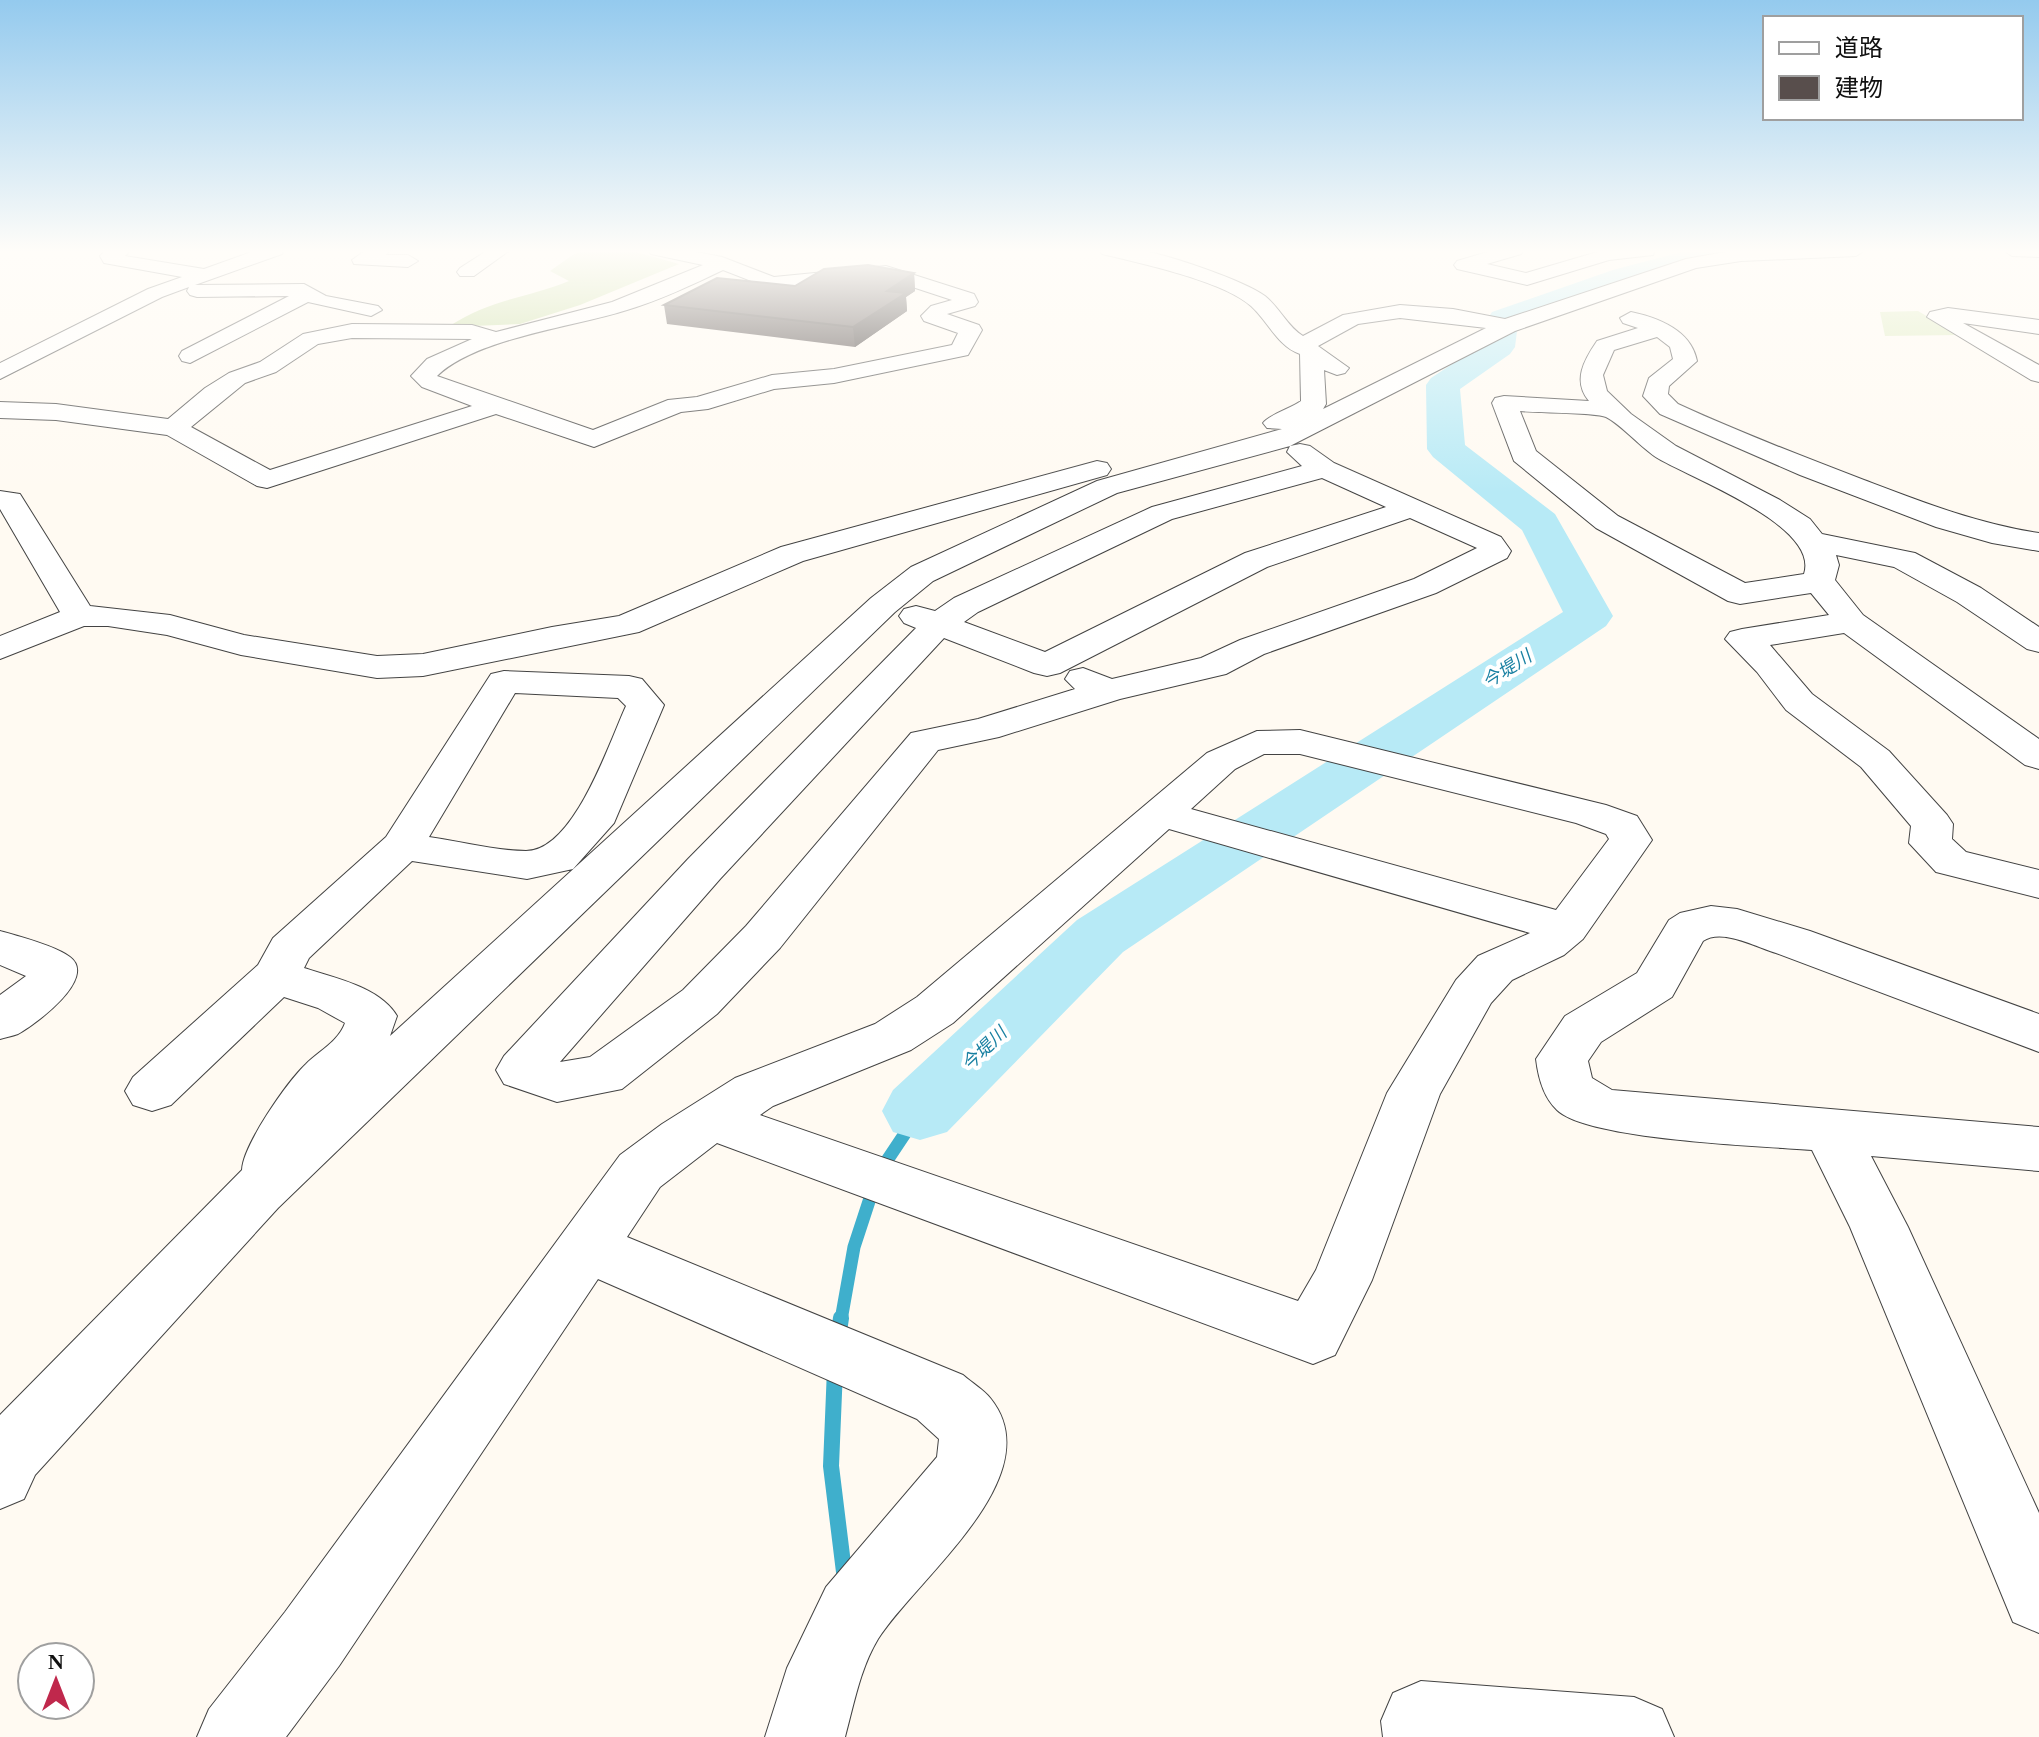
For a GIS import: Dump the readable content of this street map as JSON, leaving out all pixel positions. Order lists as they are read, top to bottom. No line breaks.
{"water":["今堤川"],"legend":["道路","建物"],"north":"top"}
